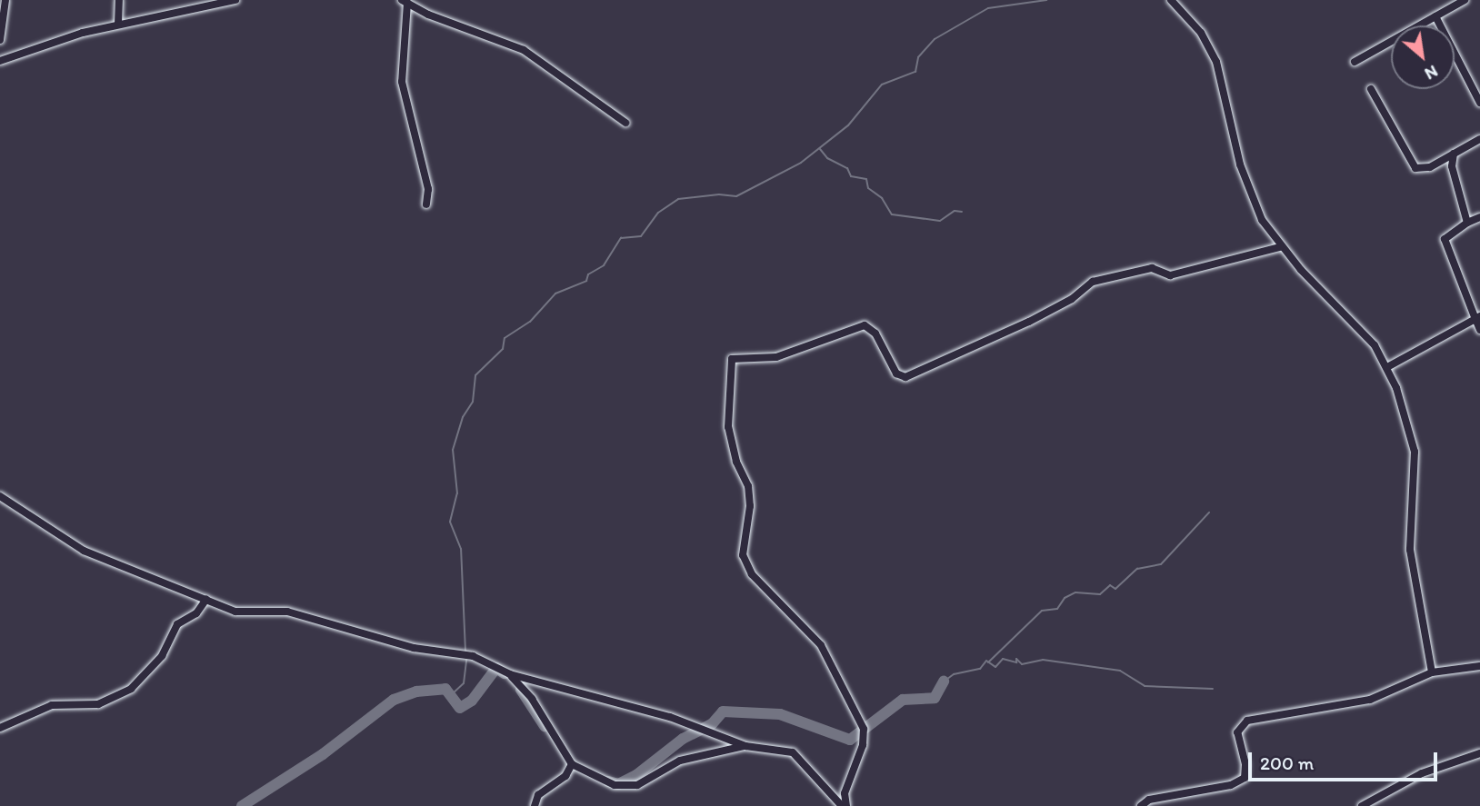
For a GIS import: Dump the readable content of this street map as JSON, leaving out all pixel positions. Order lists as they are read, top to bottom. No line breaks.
{"scale_bar":"200 m","north":"bottom right"}
